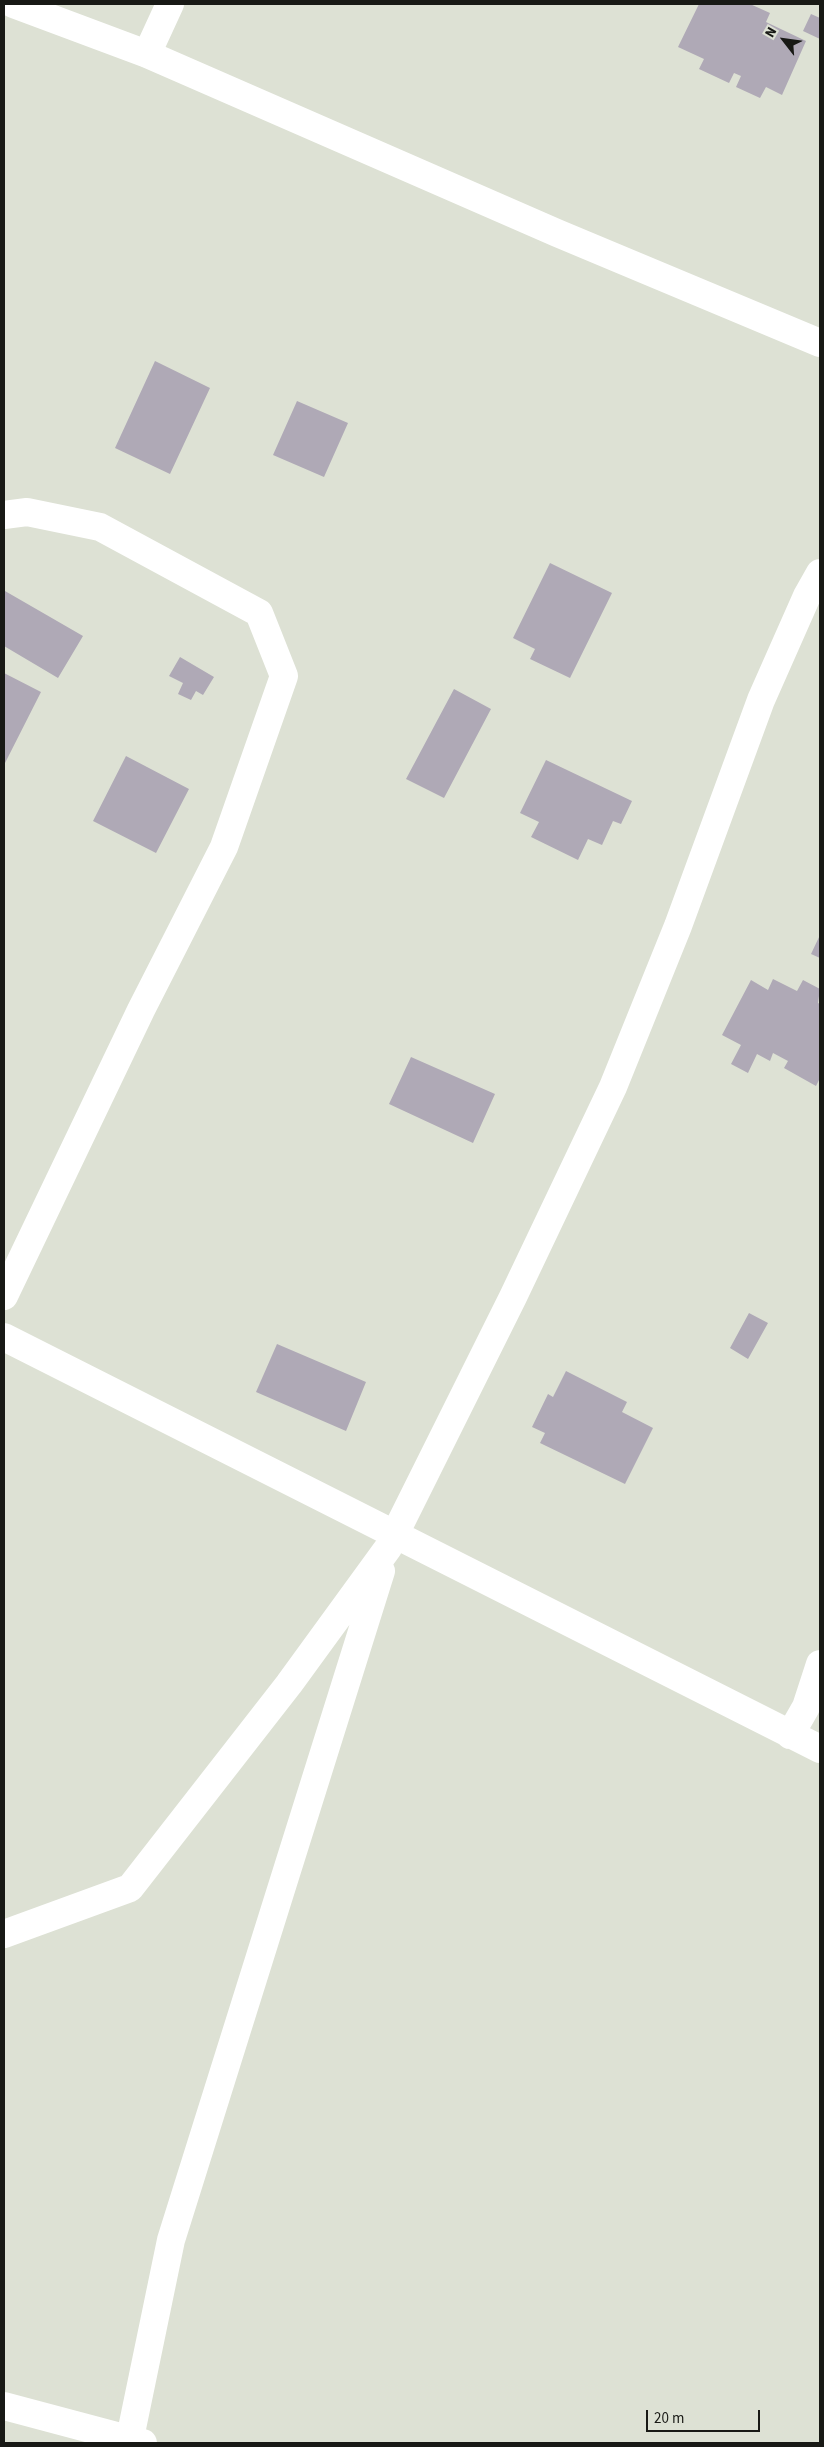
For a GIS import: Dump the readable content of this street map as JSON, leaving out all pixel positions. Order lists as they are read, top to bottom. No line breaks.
{"scale_bar":"20 m","north":"top left"}
